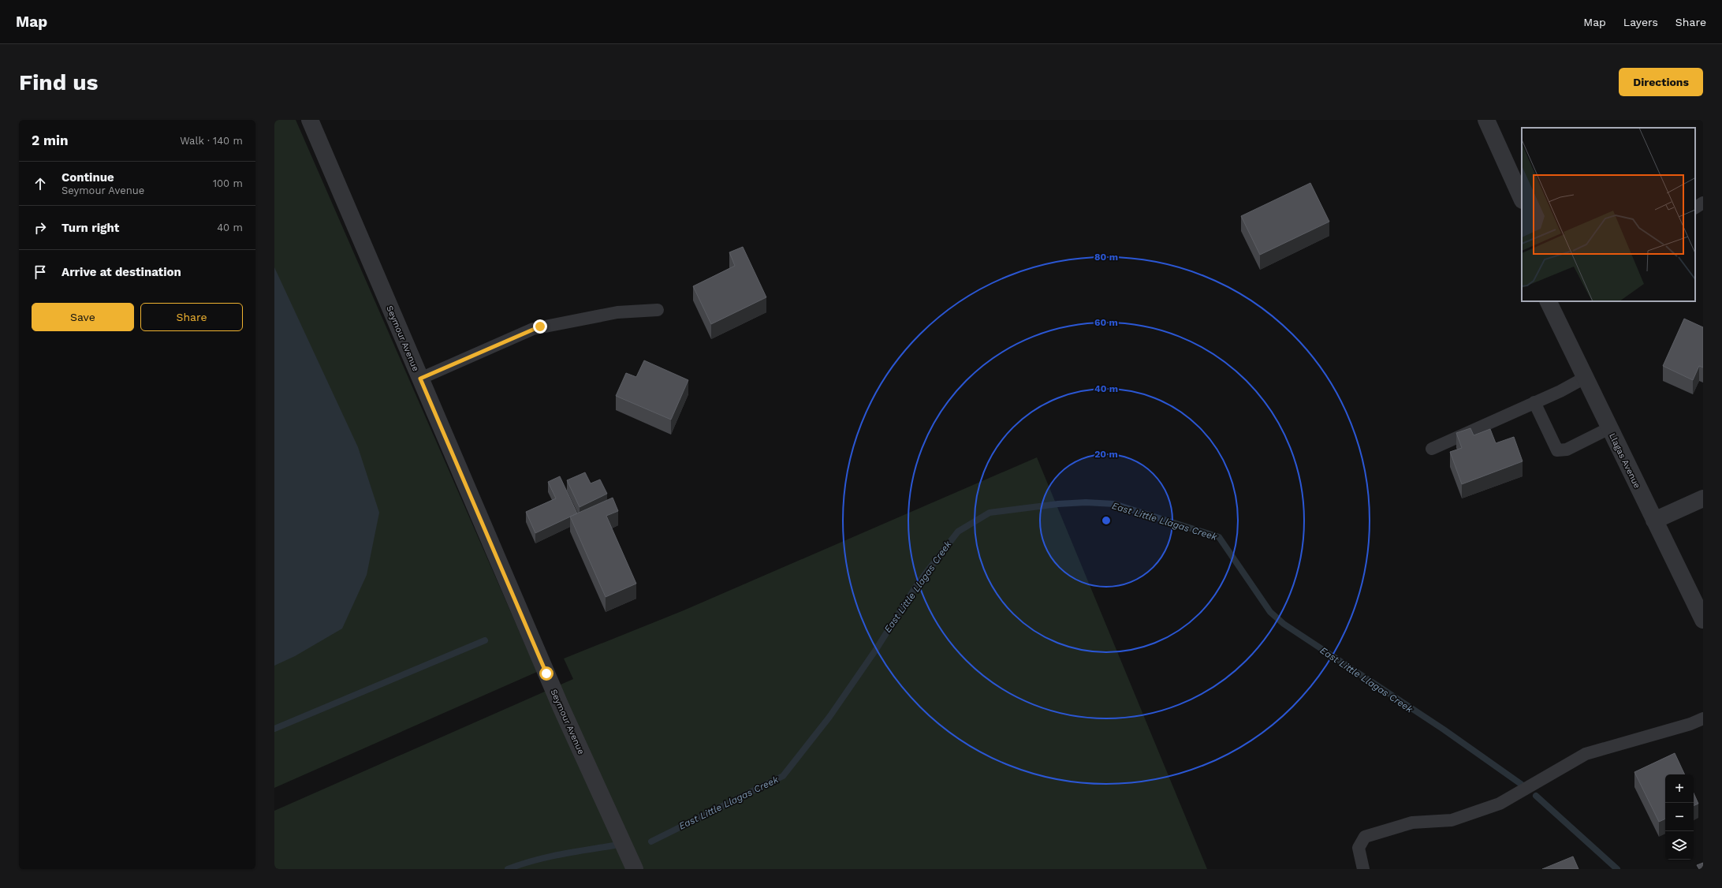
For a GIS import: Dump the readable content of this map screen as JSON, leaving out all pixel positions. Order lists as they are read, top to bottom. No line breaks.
{"streets":{"street":["Seymour Avenue","Llagas Avenue"]},"water":["East Little Llagas Creek"],"page":{"header":"Map","nav":["Map","Layers","Share"],"buttons":["Directions",["Save","Share"]],"title":"Find us","heading":["2 min","Walk · 140 m"],"list":[["Continue","Seymour Avenue","100 m"],["Turn right","40 m"],"Arrive at destination"],"map_buttons":["+","−"]},"rings":["80 m","60 m","40 m","20 m"]}
